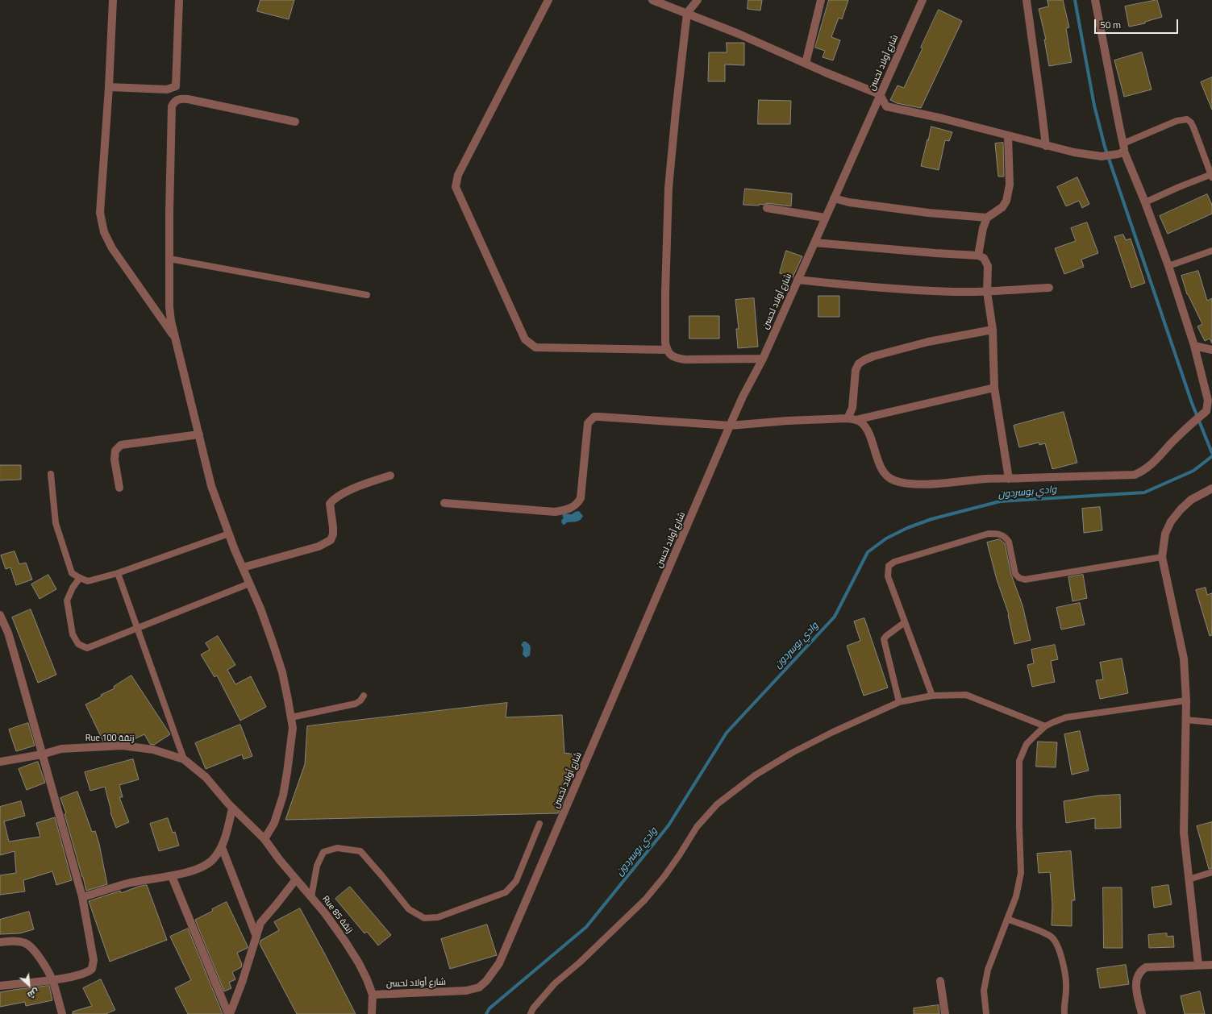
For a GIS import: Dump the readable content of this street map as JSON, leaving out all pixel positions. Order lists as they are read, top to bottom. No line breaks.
{"streets":{"street":["شارع أولاد لحسن","Rue 100 زنقة","Rue 85 زنقة"]},"crossings":[["شارع أولاد لحسن","Rue 85 زنقة"],["Rue 100 زنقة","Rue 85 زنقة"]],"water":["وادي بوسردون"],"scale_bar":"50 m","north":"bottom right"}
